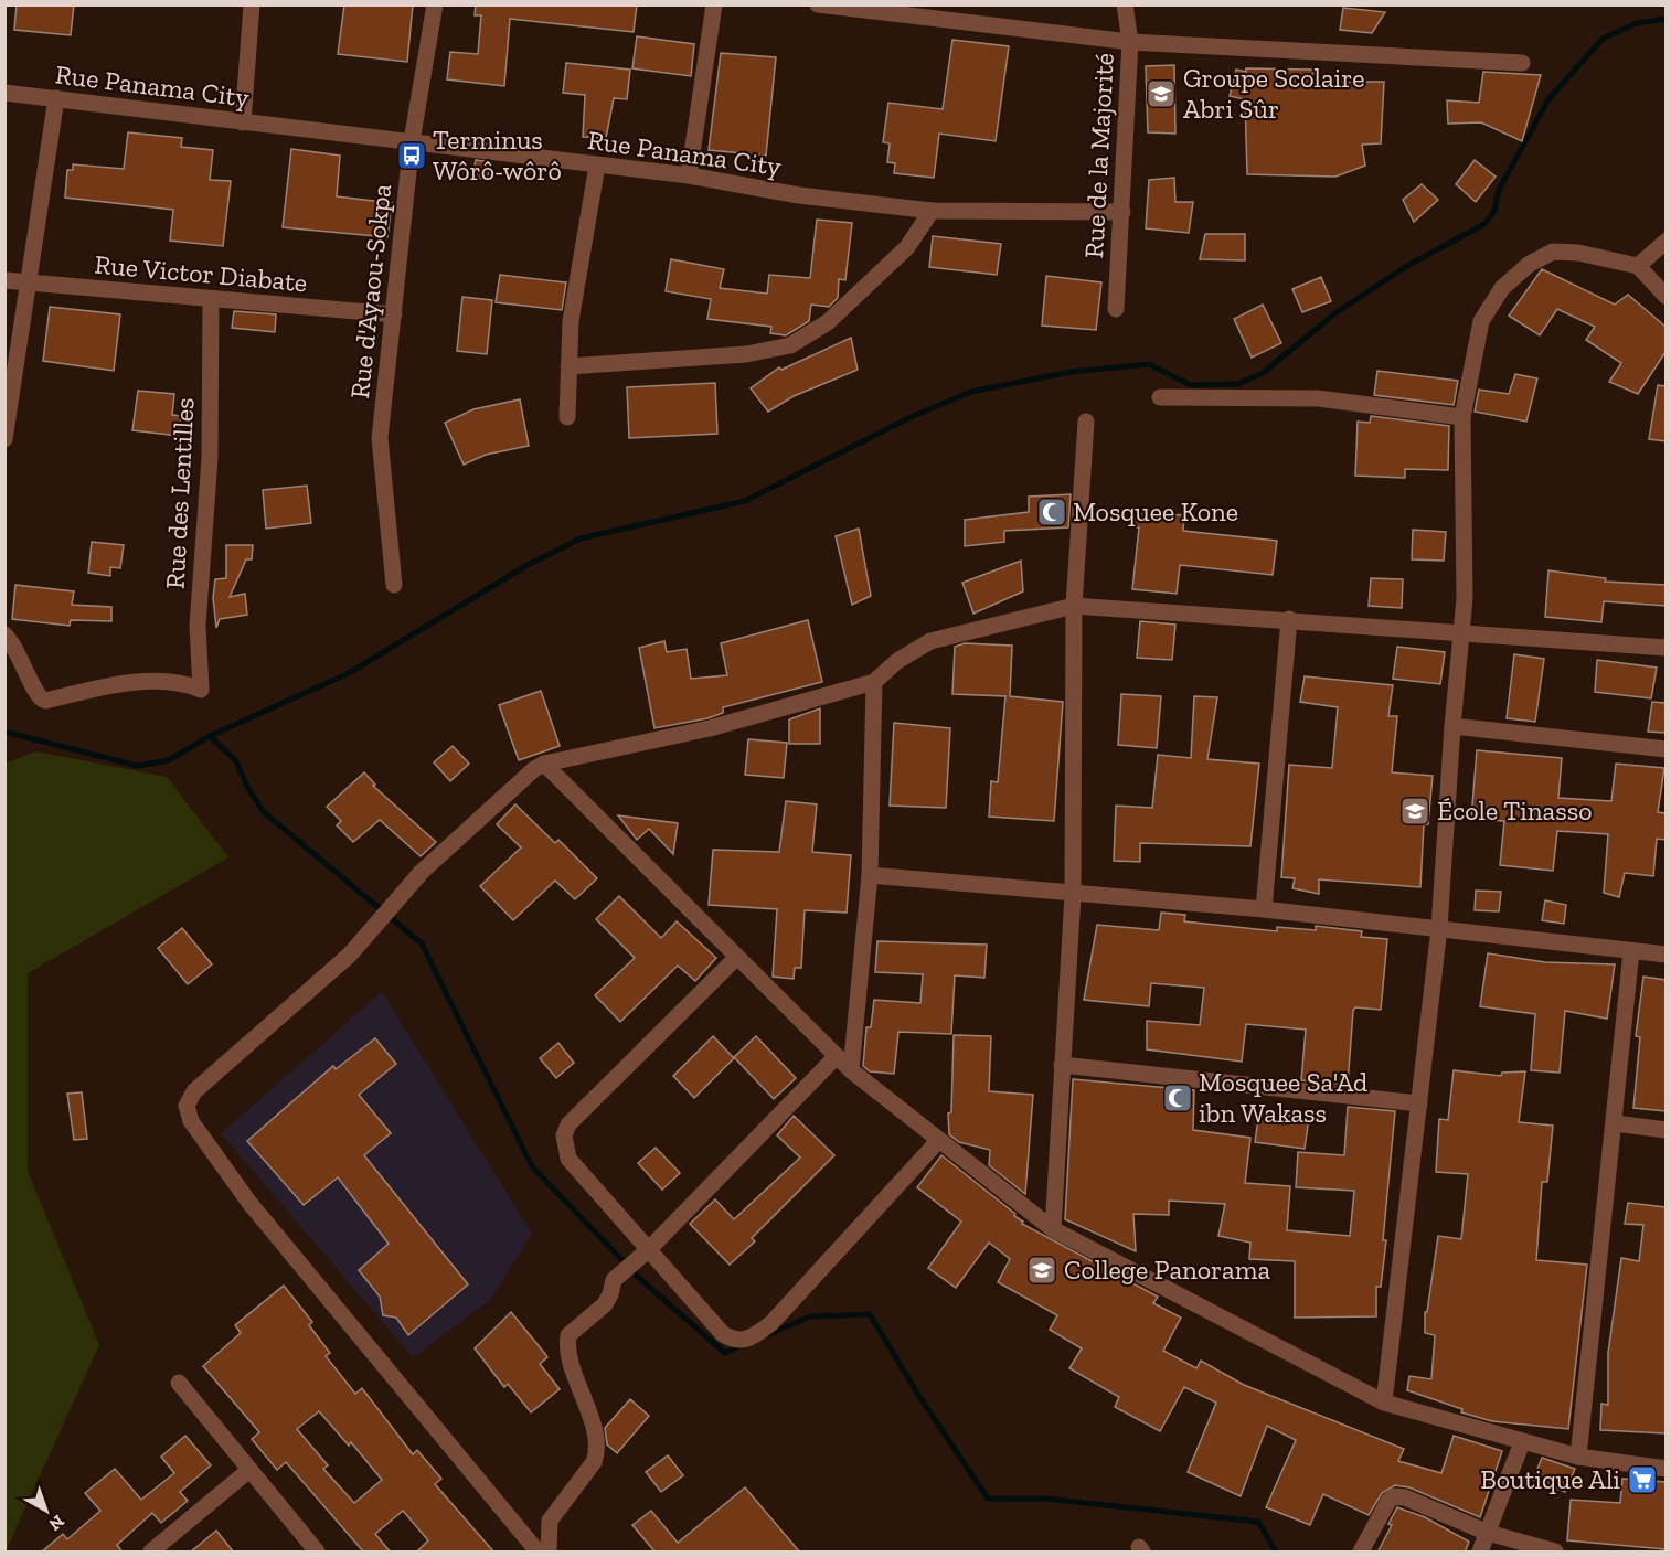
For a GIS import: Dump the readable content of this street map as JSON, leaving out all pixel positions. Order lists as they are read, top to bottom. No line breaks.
{"streets":{"street":["Rue Panama City","Rue de la Majorité","Rue Victor Diabate","Rue d'Ayaou-Sokpa","Rue des Lentilles"]},"crossings":[["Rue Panama City","Rue de la Majorité"],["Rue Panama City","Rue d'Ayaou-Sokpa"],["Rue Victor Diabate","Rue d'Ayaou-Sokpa"],["Rue Victor Diabate","Rue des Lentilles"]],"places":{"school or university":["Groupe Scolaire Abri Sûr","École Tinasso","College Panorama"],"bus stop":["Terminus Wôrô-wôrô"],"mosque":["Mosquee Kone","Mosquee Sa'Ad ibn Wakass"],"supermarket":["Boutique Ali"]},"north":"bottom right"}
